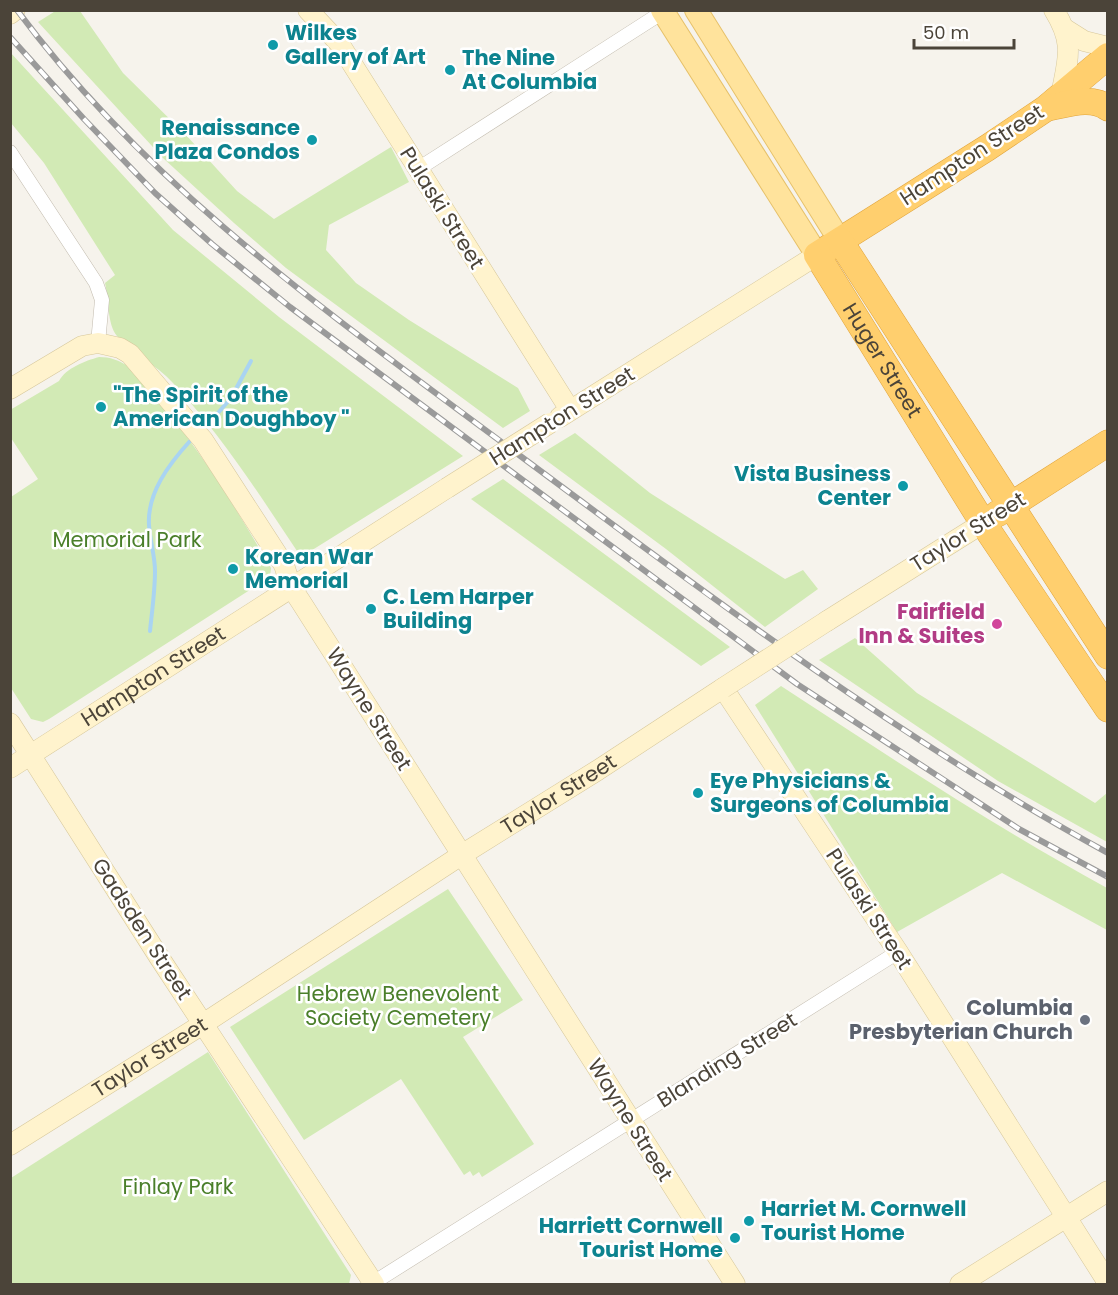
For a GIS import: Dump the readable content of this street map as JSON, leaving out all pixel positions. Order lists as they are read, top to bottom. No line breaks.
{"streets":{"highway":["Hampton Street","Huger Street","Taylor Street"],"street":["Pulaski Street","Wayne Street","Gadsden Street","Blanding Street"]},"crossings":[["Hampton Street","Pulaski Street"],["Hampton Street","Huger Street"],["Hampton Street","Wayne Street"],["Hampton Street","Gadsden Street"],["Pulaski Street","Taylor Street"],["Pulaski Street","Blanding Street"],["Huger Street","Taylor Street"],["Taylor Street","Wayne Street"],["Taylor Street","Gadsden Street"],["Wayne Street","Blanding Street"],["Gadsden Street","Blanding Street"]],"parks":["Memorial Park","Hebrew Benevolent Society Cemetery","Finlay Park"],"places":["Wilkes Gallery of Art","The Nine At Columbia","Renaissance Plaza Condos","\"The Spirit of the American Doughboy \"","Vista Business Center","Korean War Memorial","C. Lem Harper Building","Fairfield Inn & Suites","Eye Physicians & Surgeons of Columbia","Columbia Presbyterian Church","Harriet M. Cornwell Tourist Home","Harriett Cornwell Tourist Home"],"scale_bar":"50 m"}
